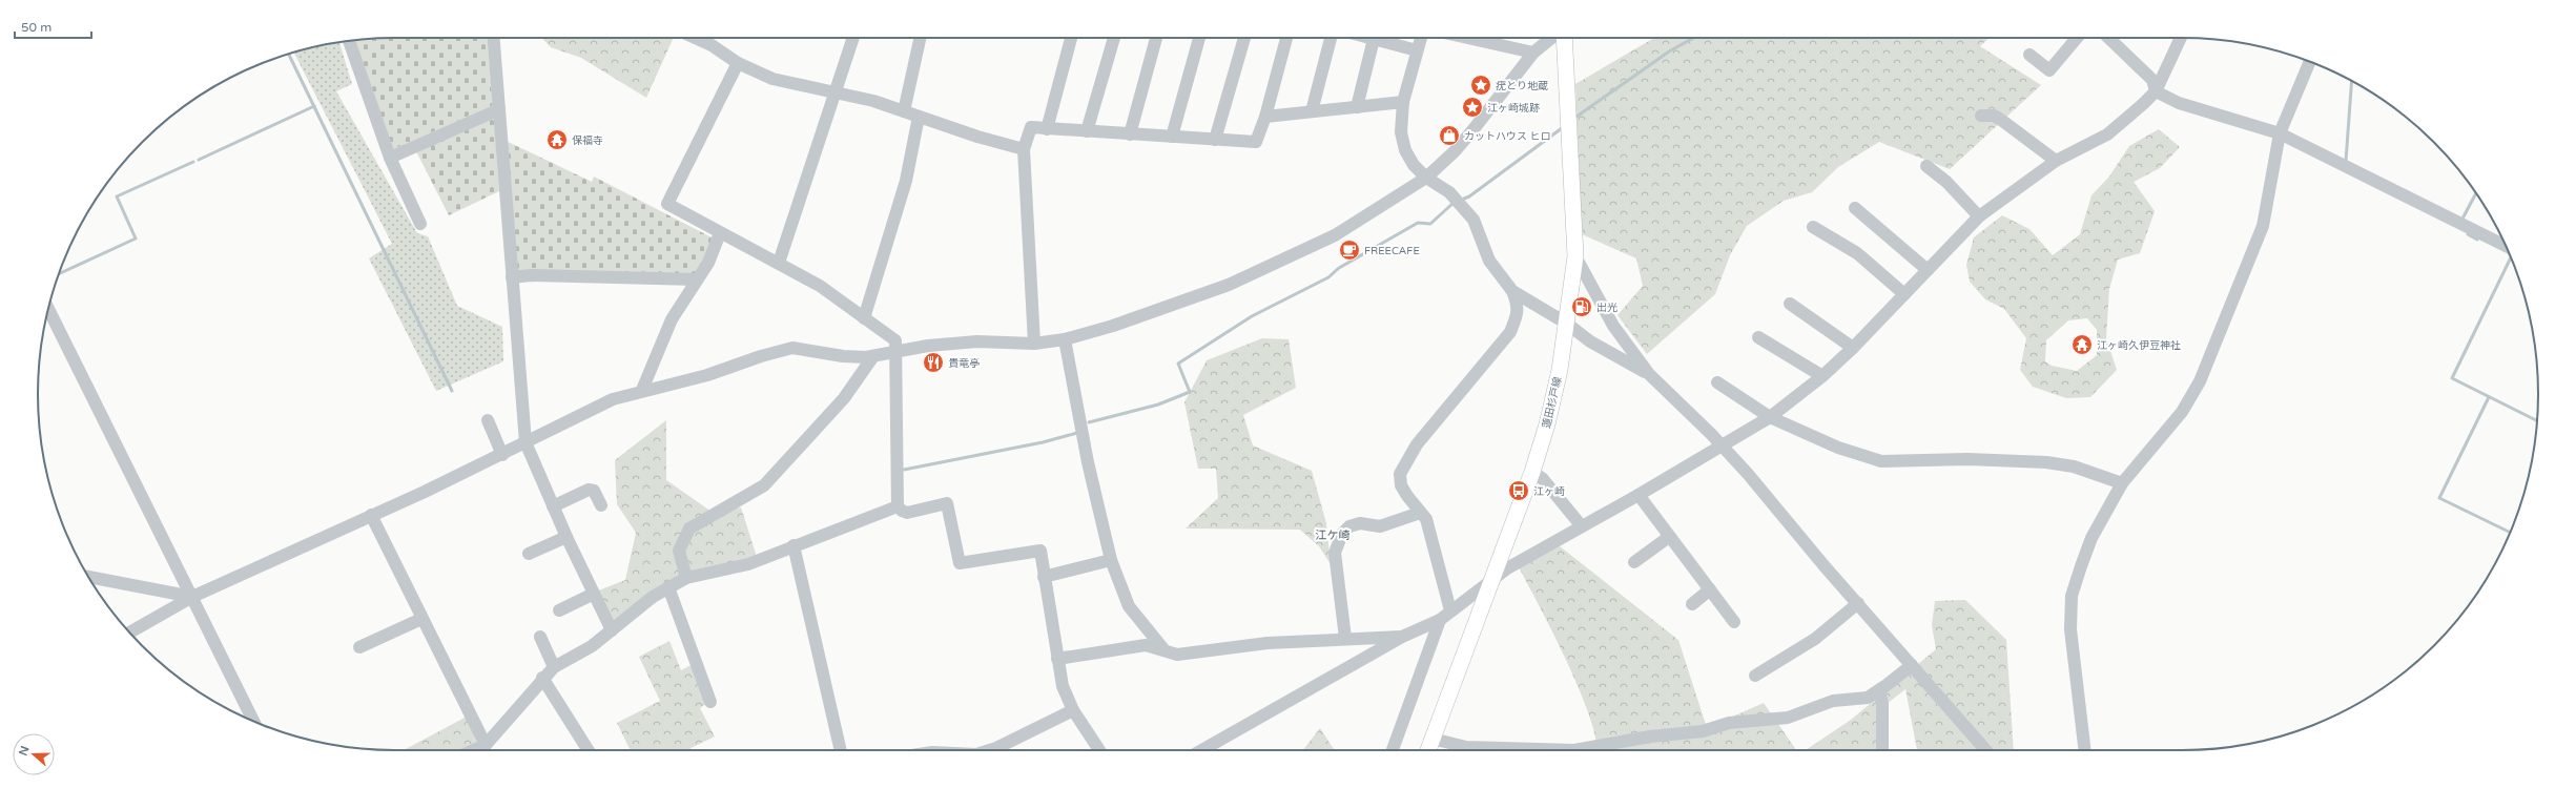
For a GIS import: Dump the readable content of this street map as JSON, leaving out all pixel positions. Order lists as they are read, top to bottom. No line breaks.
{"streets":{"main road":["蓮田杉戸線"]},"districts":["江ケ崎"],"places":{"place":["疣とり地蔵","江ヶ崎城跡"],"shop":["カットハウス ヒロ"],"temple":["保福寺","江ヶ崎久伊豆神社"],"cafe":["FREECAFE"],"fuel station":["出光"],"restaurant":["貴竜亭"],"bus stop":["江ヶ崎"]},"scale_bar":"50 m","north":"left"}
